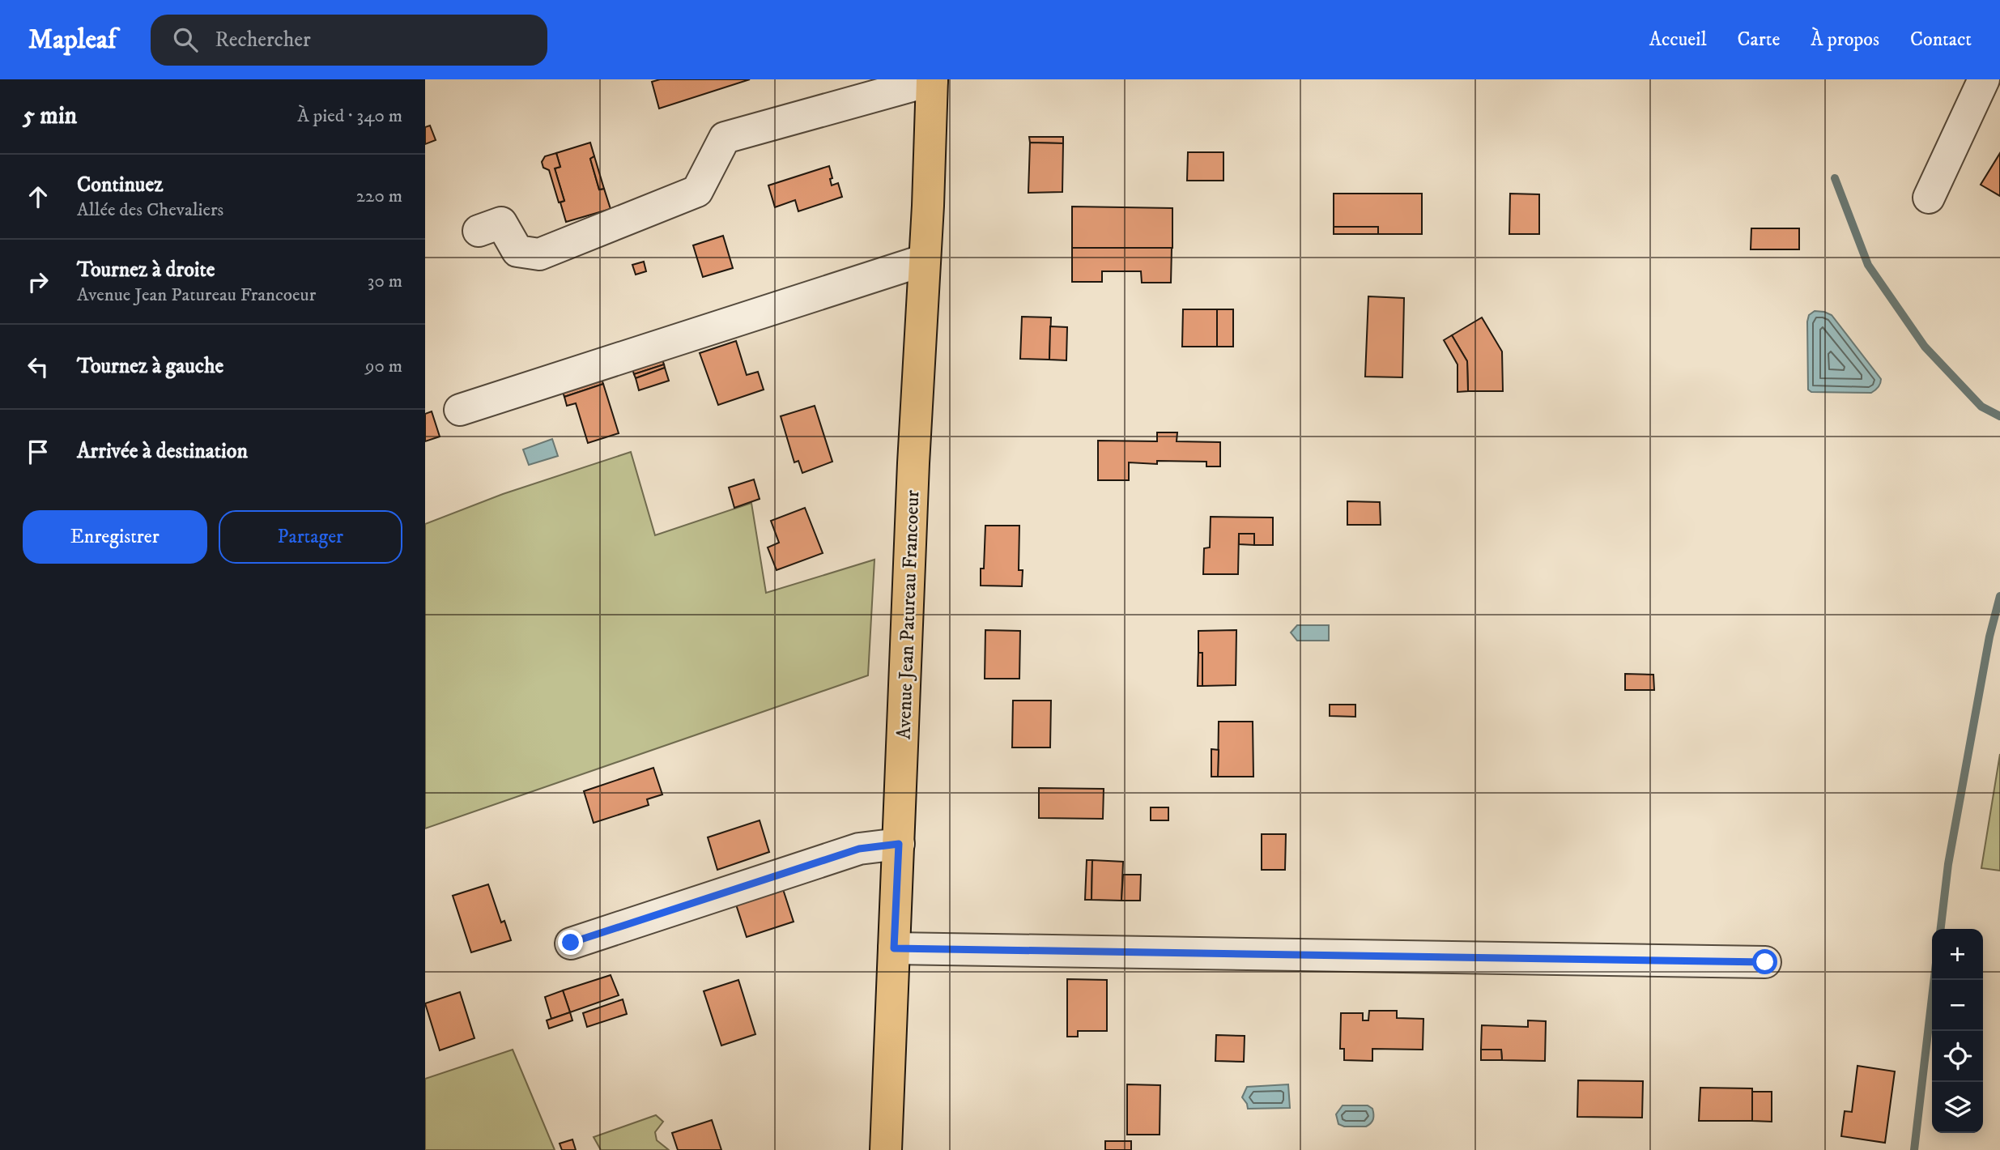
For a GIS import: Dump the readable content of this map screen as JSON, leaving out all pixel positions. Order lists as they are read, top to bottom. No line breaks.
{"streets":{"main road":["Avenue Jean Patureau Francoeur"]},"page":{"header":"Mapleaf","search":"Rechercher","nav":["Accueil","Carte","À propos","Contact"],"heading":["5 min","À pied · 340 m"],"list":[["Continuez","Allée des Chevaliers","220 m"],["Tournez à droite","Avenue Jean Patureau Francoeur","30 m"],["Tournez à gauche","90 m"],"Arrivée à destination"],"buttons":["Enregistrer","Partager"],"map_buttons":["+","−"]}}
